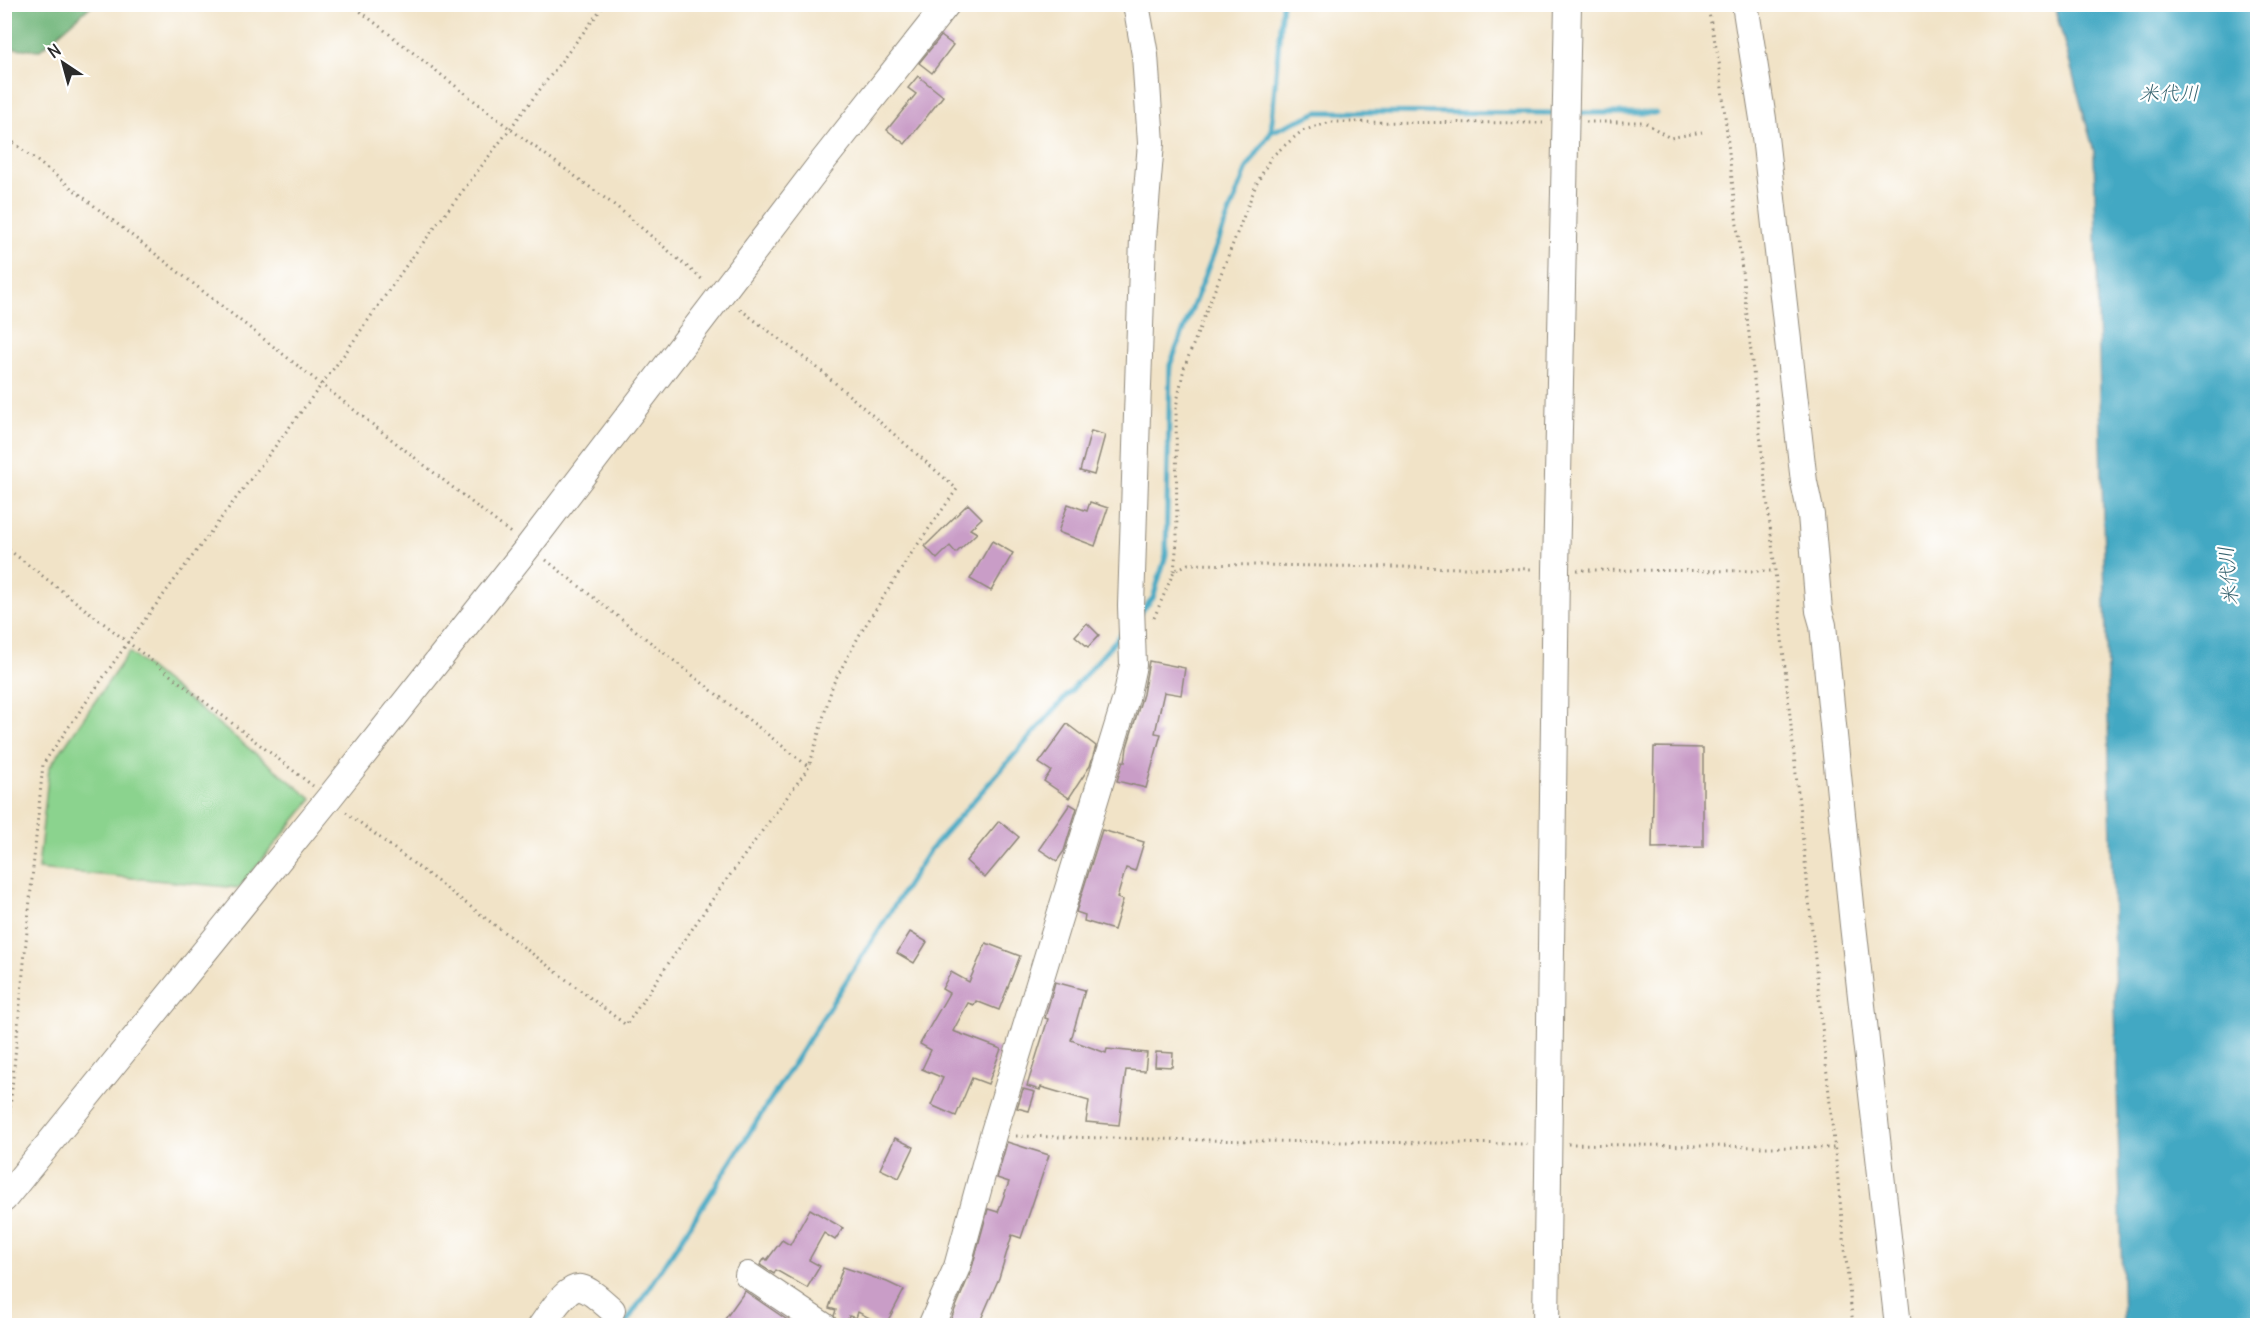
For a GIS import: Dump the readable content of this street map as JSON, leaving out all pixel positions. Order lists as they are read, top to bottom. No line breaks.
{"water":["米代川"],"north":"top left"}
